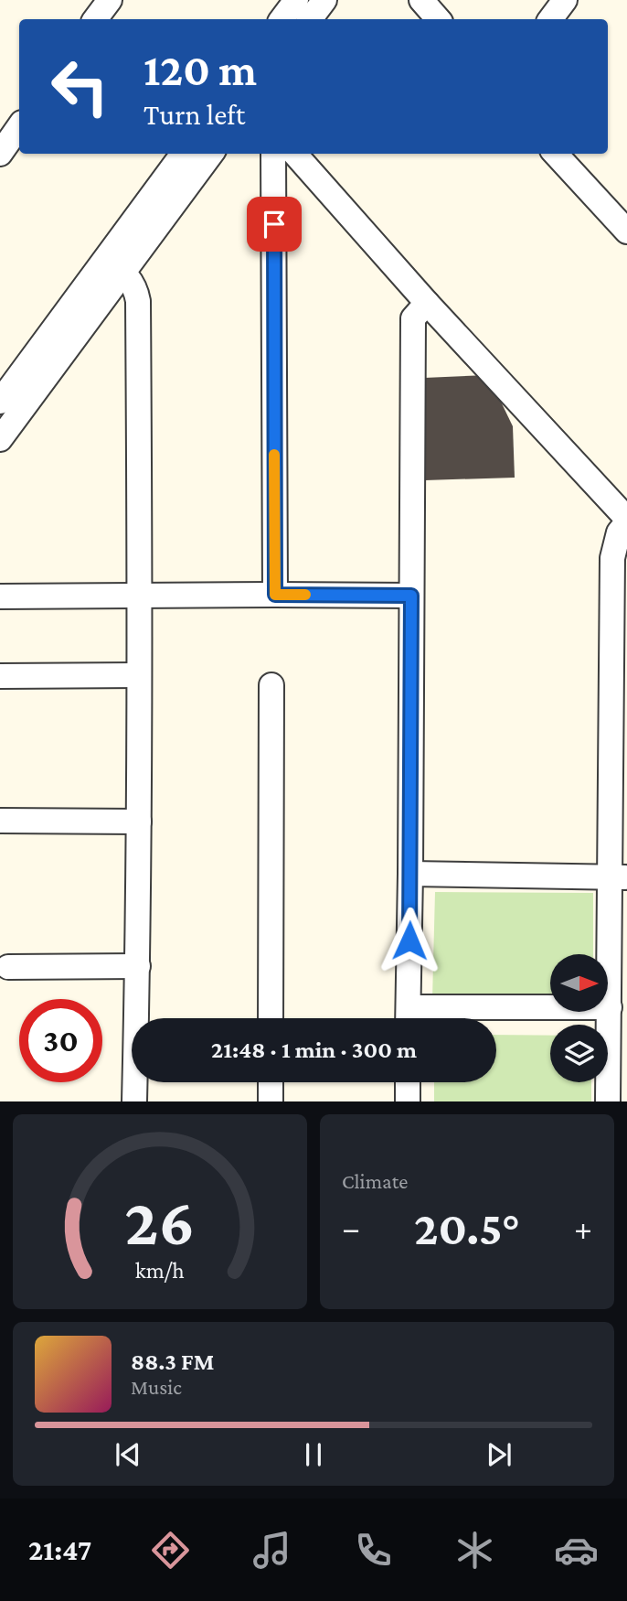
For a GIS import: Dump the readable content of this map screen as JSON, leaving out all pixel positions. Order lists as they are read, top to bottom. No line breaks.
{"north":"right","page":{"turn":["120 m","Turn left"],"limit":"30","trip":"21:48 · 1 min · 300 m","tile":"Climate","heat":["−","20.5°","+"],"song":["88.3 FM","Music"],"tabs":"21:47","gauge":["26","km/h"]}}
